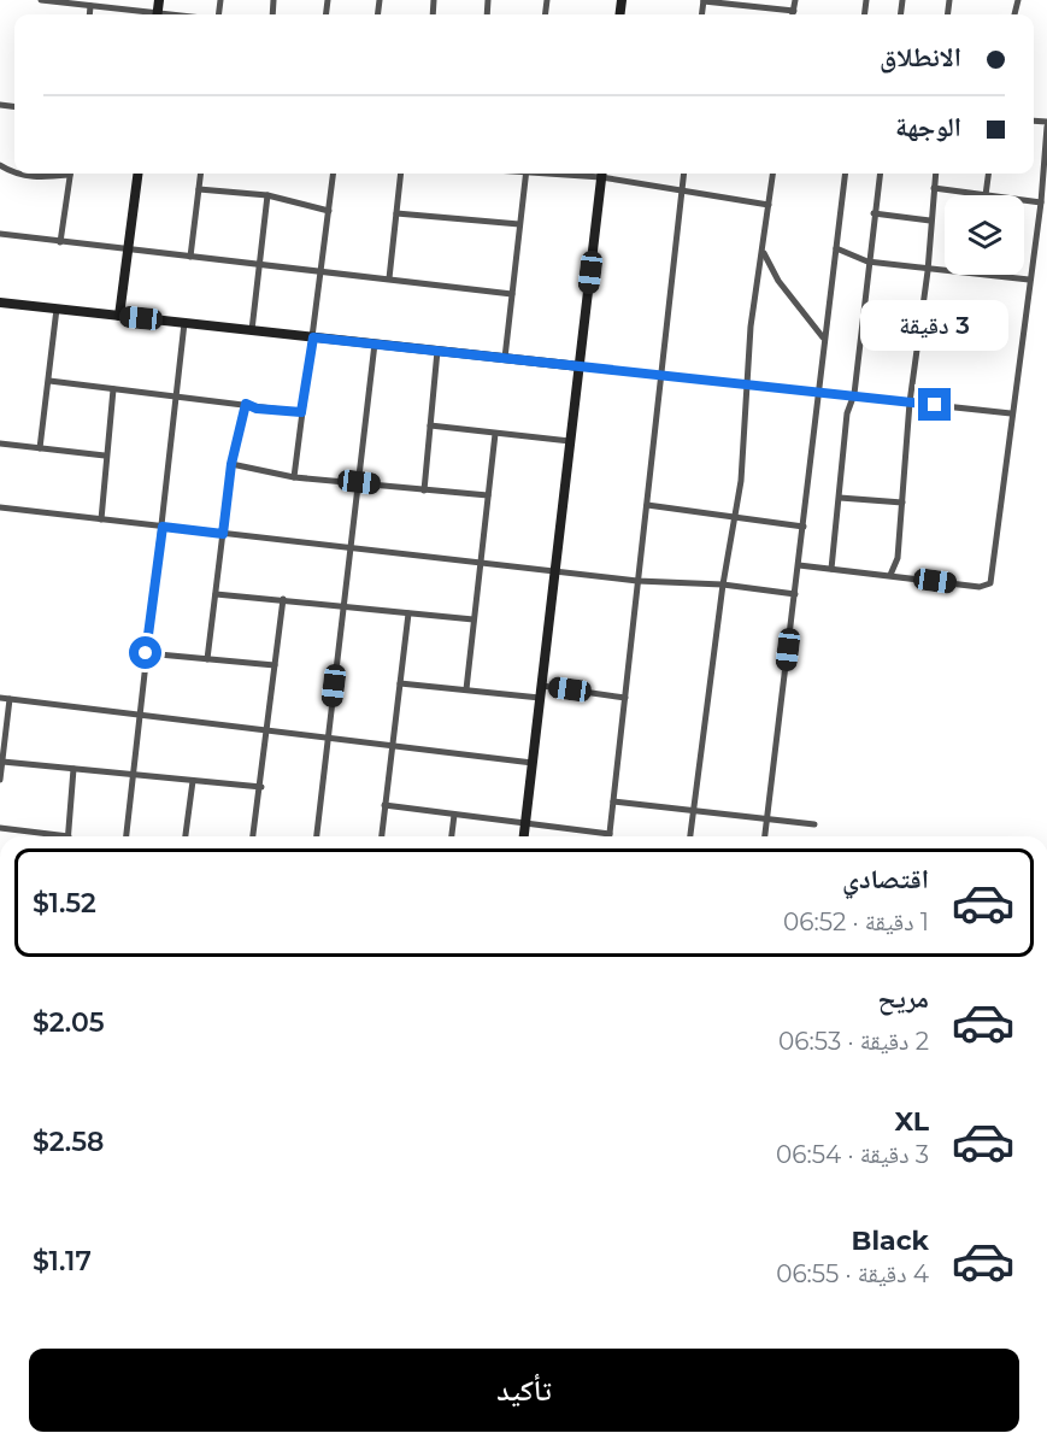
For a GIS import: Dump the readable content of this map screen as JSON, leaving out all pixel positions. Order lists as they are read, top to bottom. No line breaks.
{"page":{"banner":["الانطلاق","الوجهة"],"bubble":"3 دقيقة","list":[{"name":"اقتصادي","note":"1 دقيقة · 06:52","value":"$1.52"},{"name":"مريح","note":"2 دقيقة · 06:53","value":"$2.05"},{"name":"XL","note":"3 دقيقة · 06:54","value":"$2.58"},{"name":"Black","note":"4 دقيقة · 06:55","value":"$1.17"}],"buttons":"تأكيد"}}
